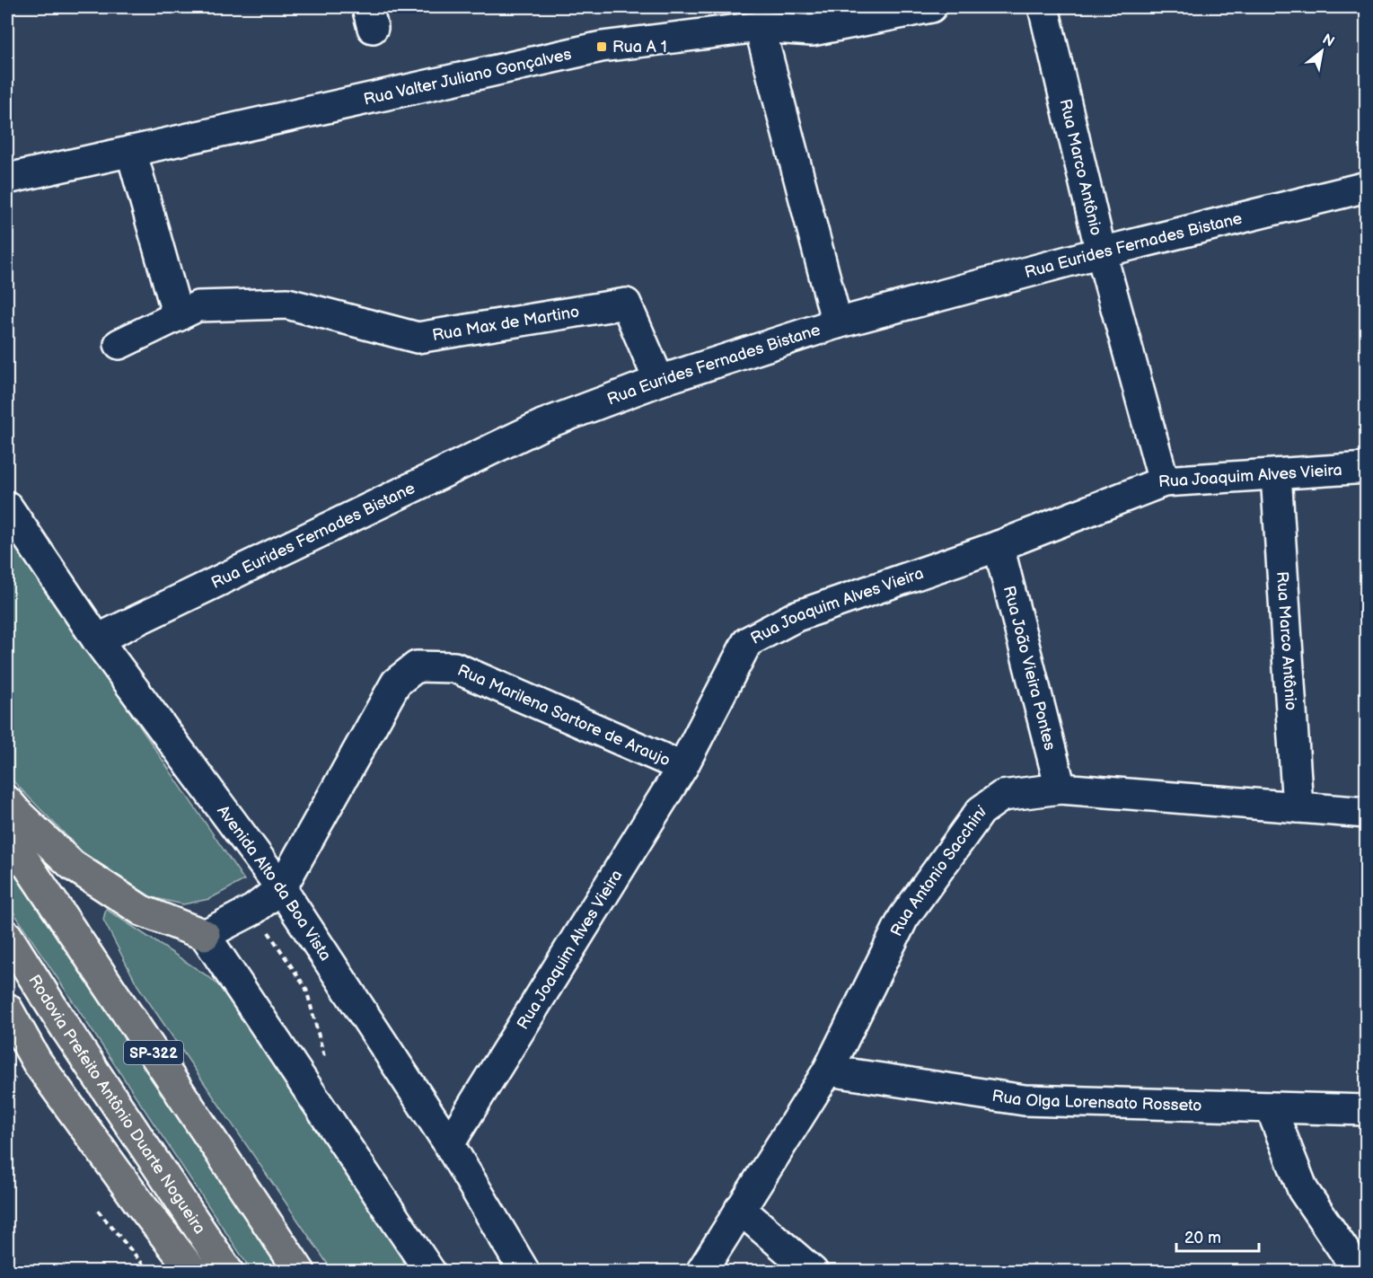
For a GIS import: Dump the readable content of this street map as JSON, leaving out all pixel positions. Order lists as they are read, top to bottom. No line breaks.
{"streets":{"highway":["SP-322","Rodovia Prefeito Antônio Duarte Nogueira"],"street":["Rua Valter Juliano Gonçalves","Rua Marco Antônio","Rua Eurides Fernades Bistane","Rua Max de Martino","Rua Joaquim Alves Vieira","Rua João Vieira Pontes","Rua Marilena Sartore de Araujo","Rua Antonio Sacchini","Avenida Alto da Boa Vista","Rua Olga Lorensato Rosseto"]},"crossings":[["Rua Marco Antônio","Rua Eurides Fernades Bistane"],["Rua Marco Antônio","Rua Joaquim Alves Vieira"],["Rua Marco Antônio","Rua Antonio Sacchini"],["Rua Eurides Fernades Bistane","Rua Max de Martino"],["Rua Eurides Fernades Bistane","Avenida Alto da Boa Vista"],["Rua Joaquim Alves Vieira","Rua João Vieira Pontes"],["Rua Joaquim Alves Vieira","Rua Marilena Sartore de Araujo"],["Rua Joaquim Alves Vieira","Avenida Alto da Boa Vista"],["Rua João Vieira Pontes","Rua Antonio Sacchini"],["Rua Marilena Sartore de Araujo","Avenida Alto da Boa Vista"],["Rua Antonio Sacchini","Rua Olga Lorensato Rosseto"]],"places":{"transit":["Rua A 1"]},"scale_bar":"20 m","north":"top right"}
